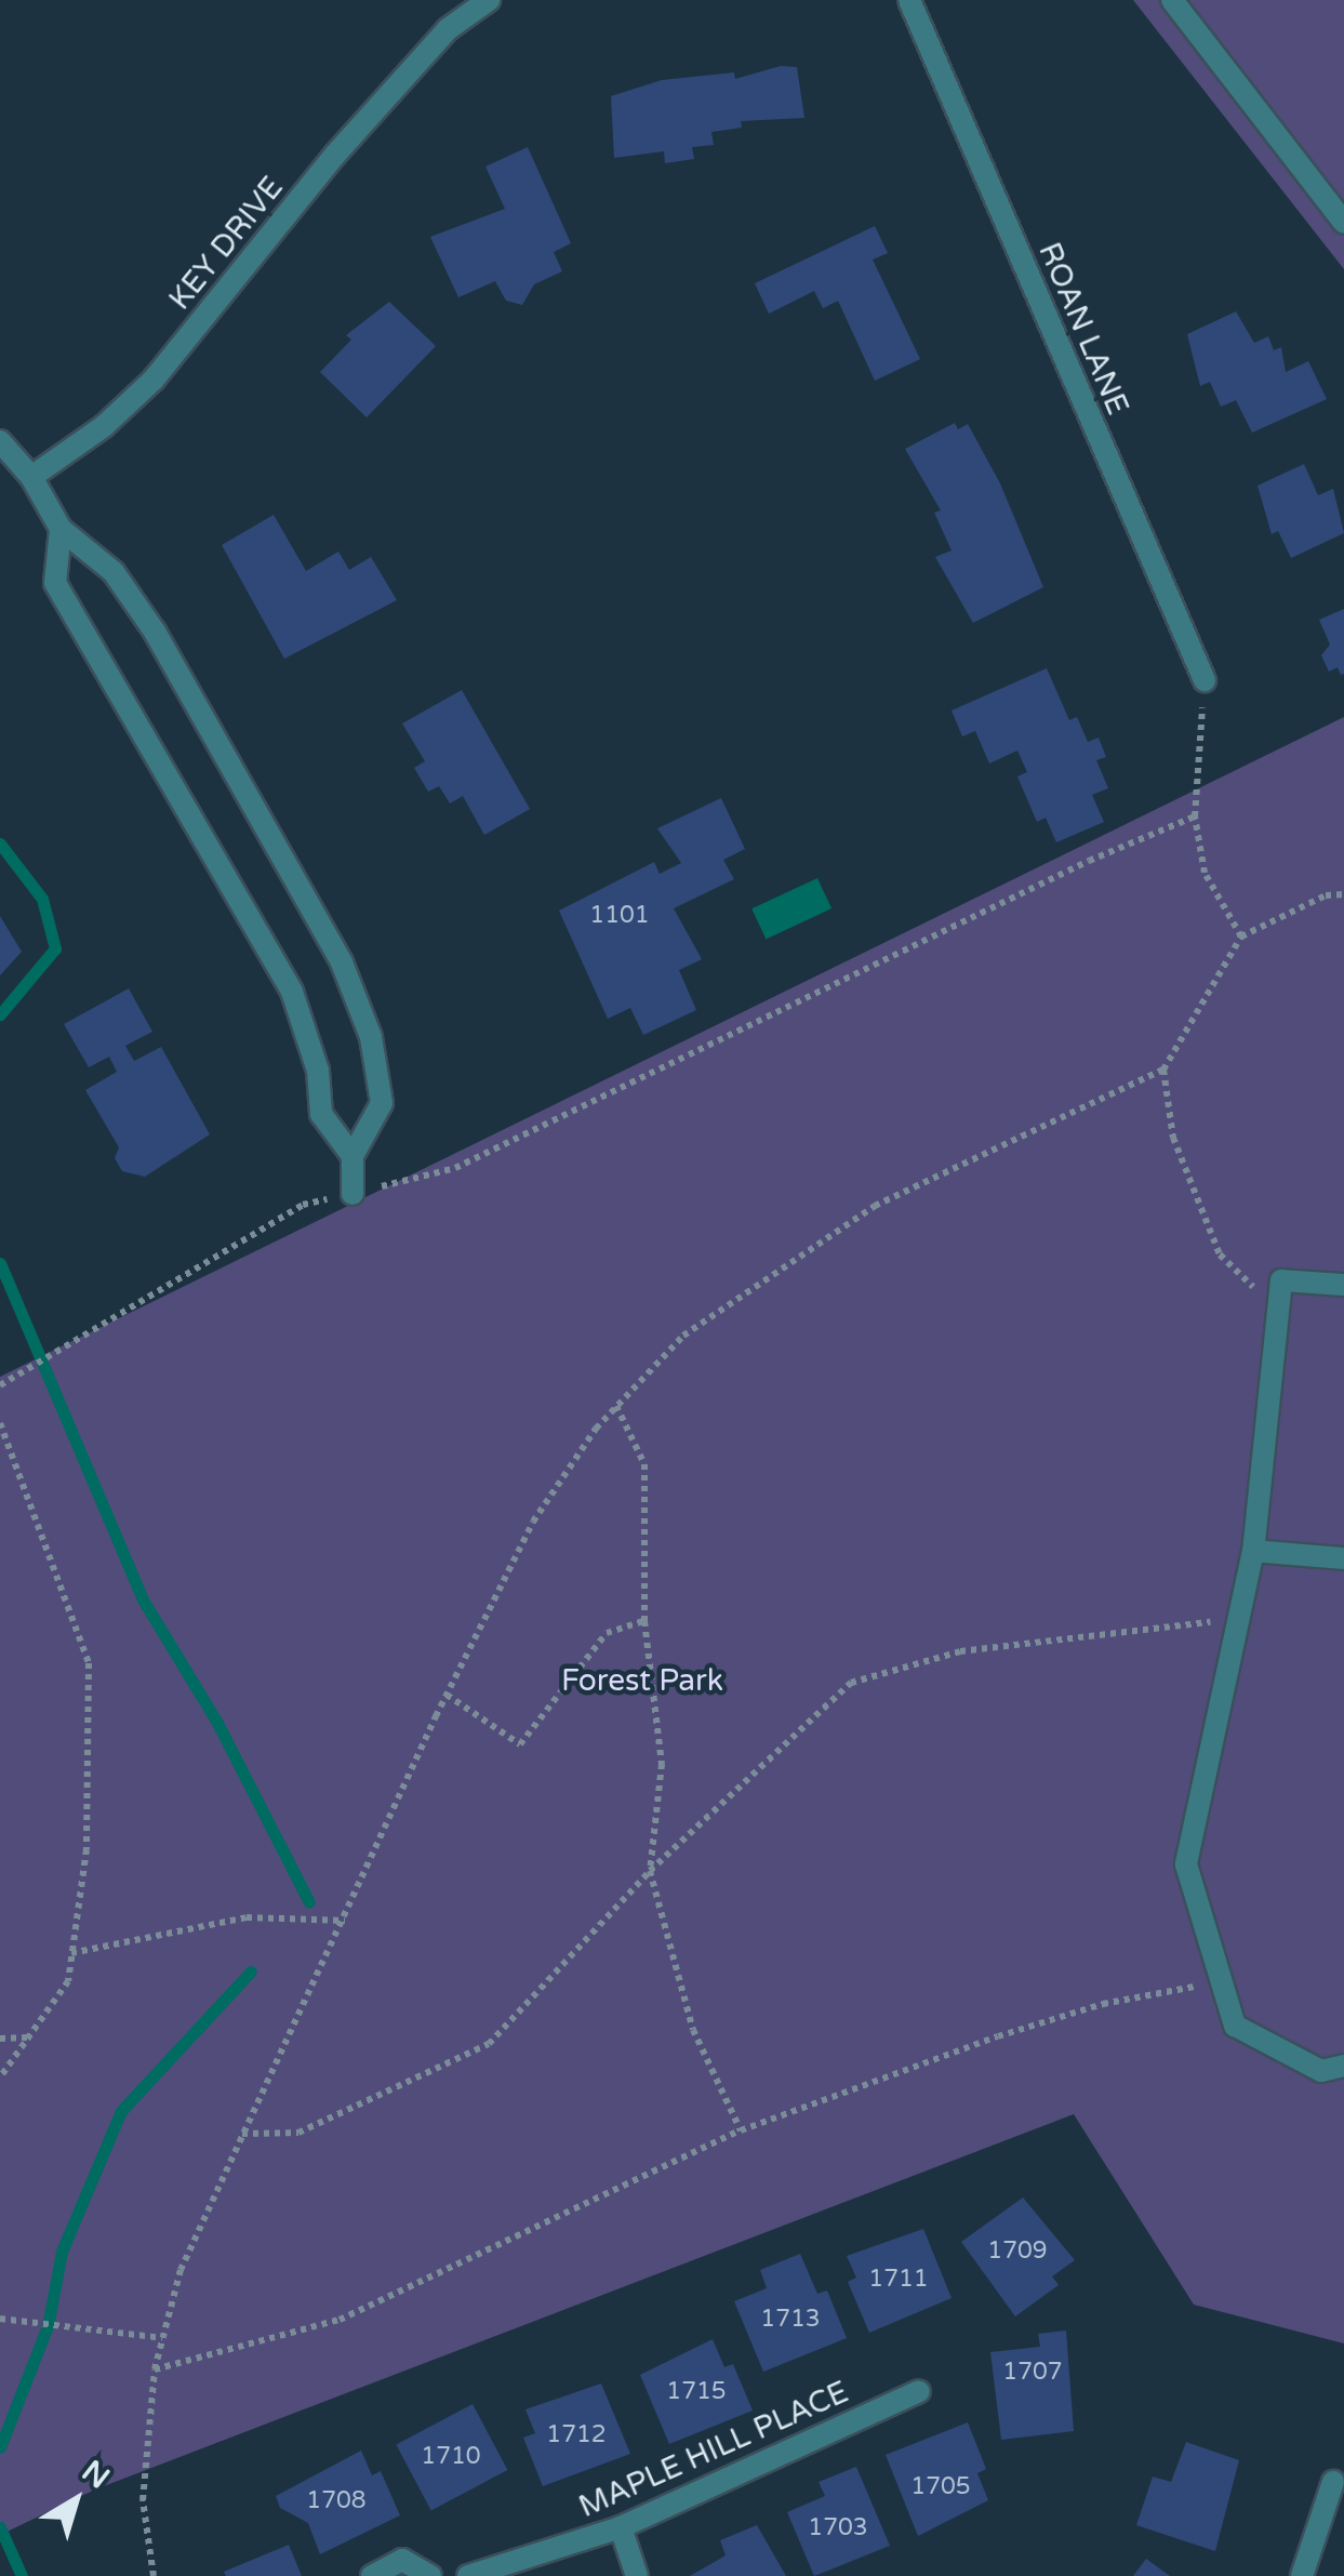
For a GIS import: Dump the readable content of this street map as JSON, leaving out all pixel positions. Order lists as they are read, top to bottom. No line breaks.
{"streets":{"street":["KEY DRIVE","ROAN LANE","MAPLE HILL PLACE"]},"parks":["Forest Park"],"house_numbers":["1101","1709","1711","1713","1707","1715","1712","1710","1705","1708","1703"],"north":"top right"}
